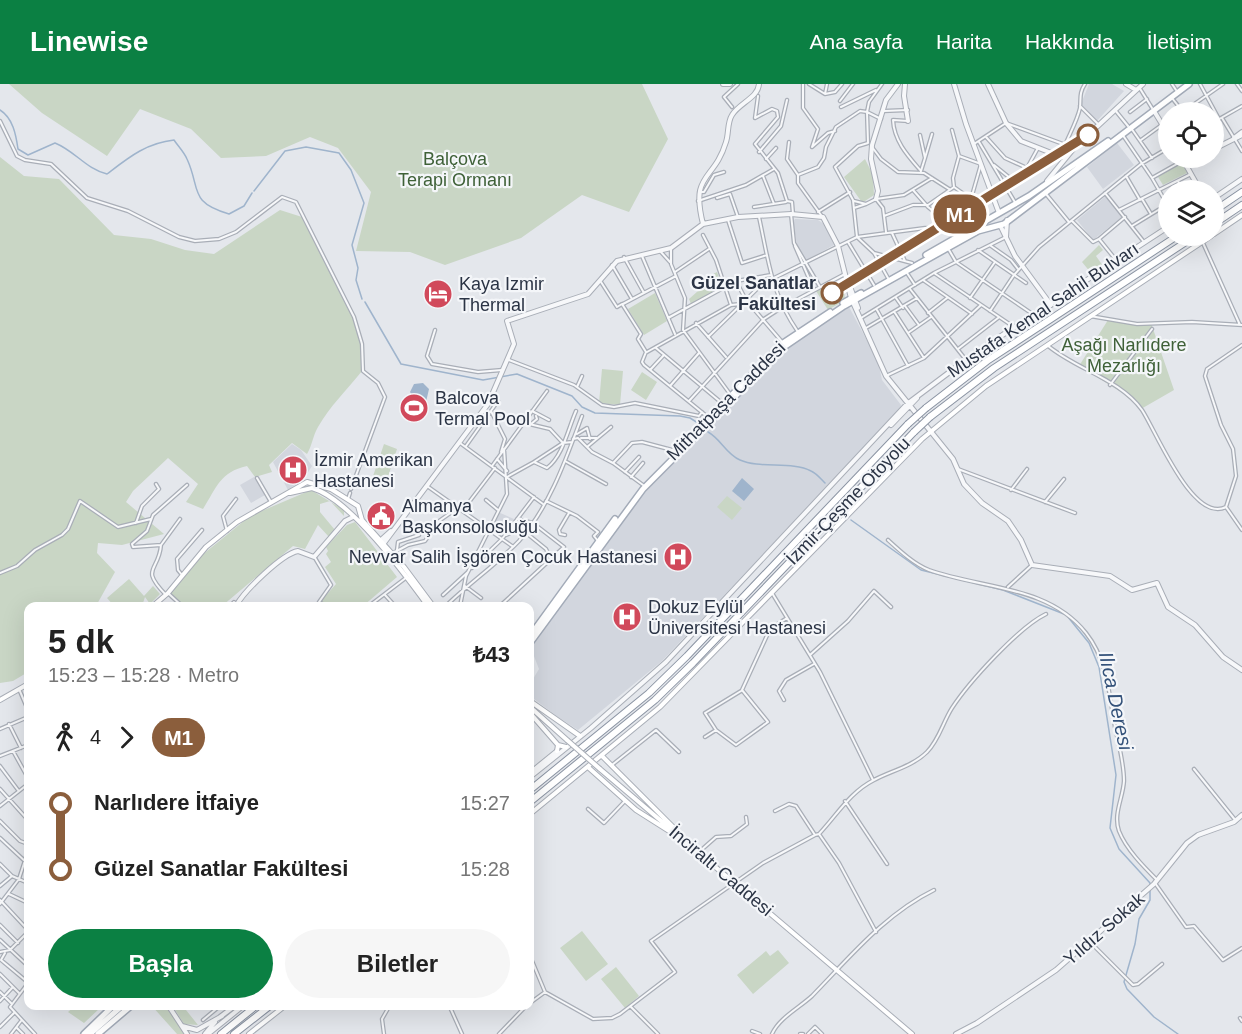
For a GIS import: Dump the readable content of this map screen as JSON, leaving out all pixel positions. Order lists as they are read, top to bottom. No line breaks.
{"streets":{"highway":["İzmir-Çeşme Otoyolu"],"main road":["Mustafa Kemal Sahil Bulvarı","Mithatpaşa Caddesi","İnciraltı Caddesi"],"street":["Yıldız Sokak"]},"water":["Ilıca Deresi"],"parks":["Balçova Terapi Ormanı","Aşağı Narlıdere Mezarlığı"],"places":{"other":["Güzel Sanatlar Fakültesi"],"hotel":["Kaya Izmir Thermal"],"sports":["Balcova Termal Pool"],"hospital":["İzmir Amerikan Hastanesi","Nevvar Salih İşgören Çocuk Hastanesi","Dokuz Eylül Üniversitesi Hastanesi"],"public building":["Almanya Başkonsolosluğu"]},"lines":["metro line M1"],"page":{"header":"Linewise","nav":["Ana sayfa","Harita","Hakkında","İletişim"],"on_map":"M1","heading":["5 dk","15:23 – 15:28 · Metro","₺43"],"legs":["4","M1"],"list":[{"name":"Narlıdere İtfaiye","value":"15:27"},{"name":"Güzel Sanatlar Fakültesi","value":"15:28"}],"buttons":["Başla","Biletler"]}}
